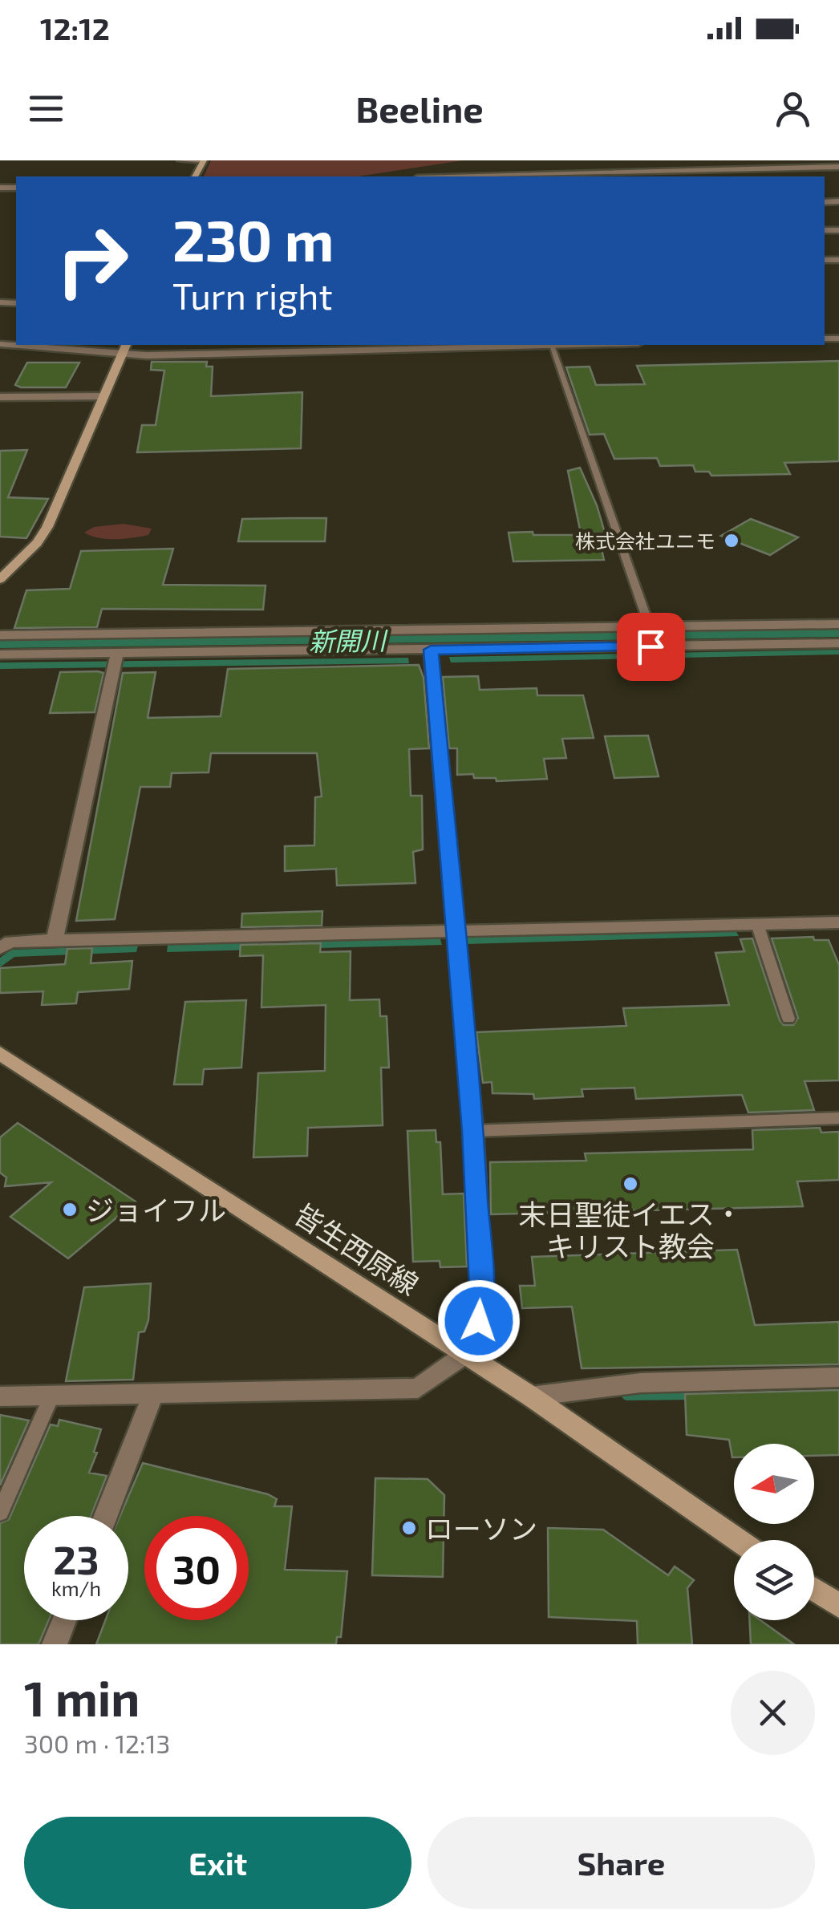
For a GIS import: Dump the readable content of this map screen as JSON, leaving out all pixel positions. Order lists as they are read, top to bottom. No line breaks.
{"streets":{"street":["皆生西原線"]},"water":["新開川"],"places":["株式会社ユニモ","末日聖徒イエス・ キリスト教会","ジョイフル","ローソン"],"north":"left","page":{"status":"12:12","header":"Beeline","turn":["230 m","Turn right"],"speed":"23 km/h","limit":"30","heading":["1 min","300 m · 12:13"],"buttons":["Exit","Share"]}}
